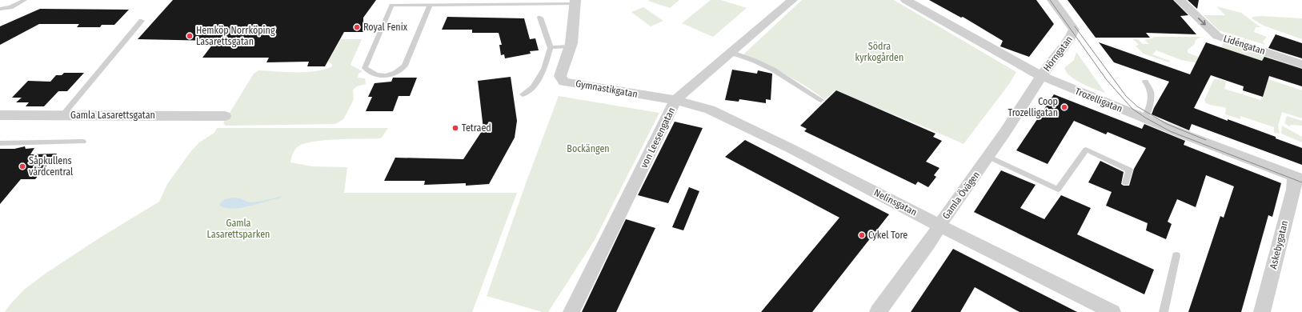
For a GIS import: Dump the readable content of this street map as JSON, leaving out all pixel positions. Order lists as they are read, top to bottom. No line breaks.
{"streets":{"street":["Lidéngatan","Hörngatan","Gymnastikgatan","Trozelligatan","Gamla Lasarettsgatan","von Leesengatan","Gamla Övägen","Nelinsgatan","Askebygatan"]},"crossings":[["Hörngatan","Trozelligatan"],["Hörngatan","Gamla Övägen"],["Gymnastikgatan","von Leesengatan"],["Gymnastikgatan","Nelinsgatan"],["Trozelligatan","Gamla Övägen"],["Trozelligatan","Askebygatan"],["von Leesengatan","Nelinsgatan"],["Gamla Övägen","Nelinsgatan"]],"one_way":["Lidéngatan"],"parks":["Södra kyrkogården","Bockängen","Gamla Lasarettsparken"],"places":["Royal Fenix","Hemköp Norrköping Lasarettsgatan","Coop Trozelligatan","Tetraed","Såpkullens vårdcentral","Cykel Tore"]}
